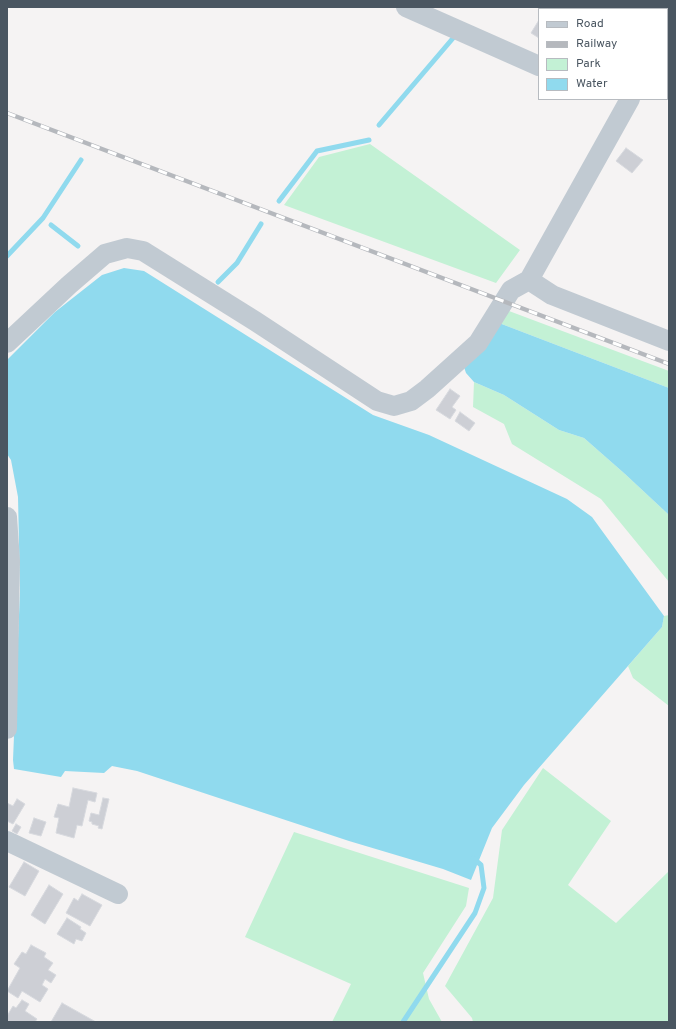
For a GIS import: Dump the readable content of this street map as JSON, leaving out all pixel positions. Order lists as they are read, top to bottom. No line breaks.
{"legend":["Road","Railway","Park","Water"]}
